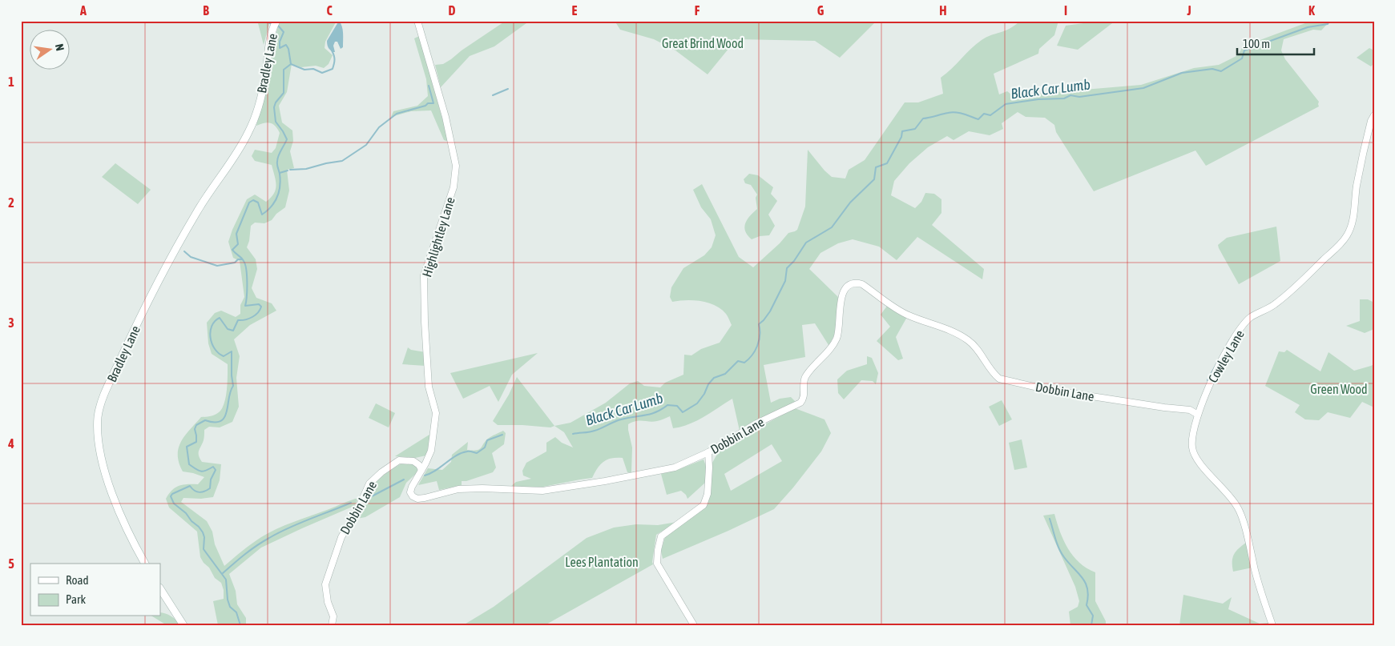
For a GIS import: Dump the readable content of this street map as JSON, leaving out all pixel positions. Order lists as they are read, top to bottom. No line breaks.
{"streets":{"main road":["Bradley Lane"],"street":["Highlightley Lane","Cowley Lane","Dobbin Lane"]},"crossings":[["Highlightley Lane","Dobbin Lane"],["Cowley Lane","Dobbin Lane"]],"water":["Black Car Lumb"],"parks":["Great Brind Wood","Green Wood","Lees Plantation"],"legend":["Road","Park"],"scale_bar":"100 m","north":"right","grid":{"columns":["A","B","C","D","E","F","G","H","I","J","K"],"rows":["1","2","3","4","5"]}}
